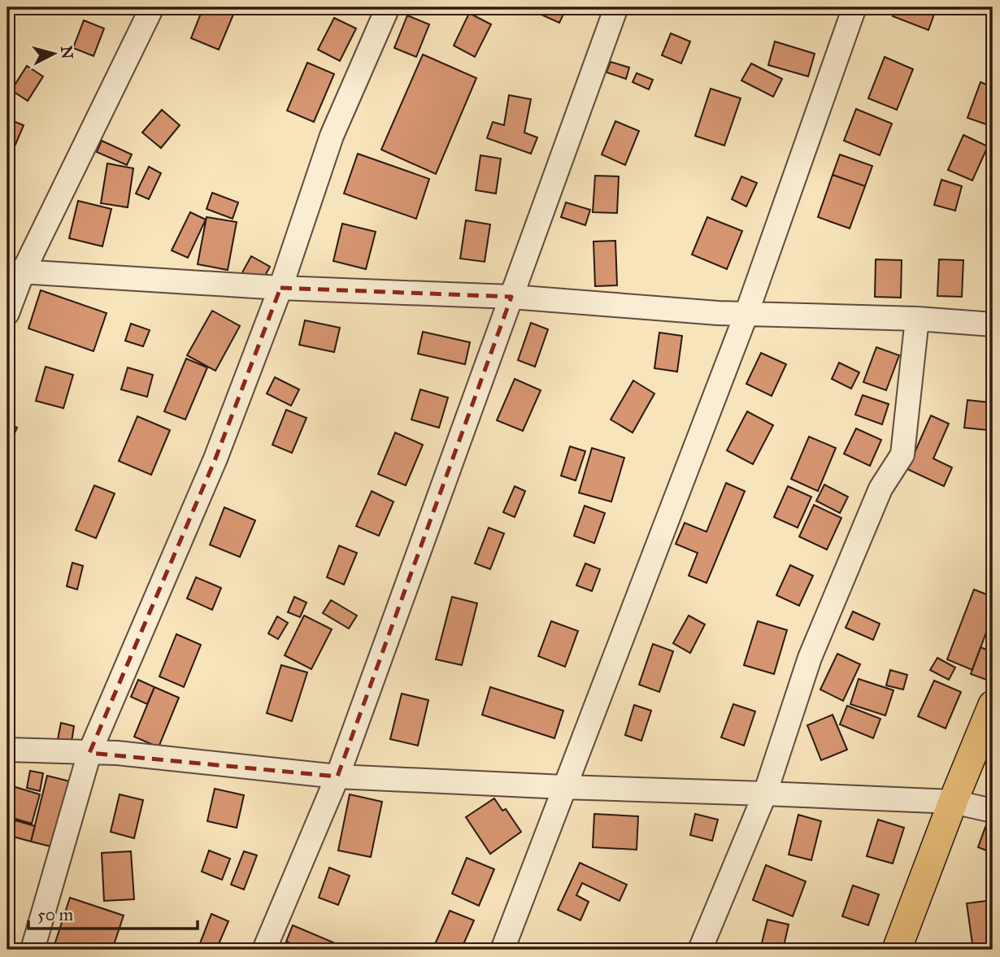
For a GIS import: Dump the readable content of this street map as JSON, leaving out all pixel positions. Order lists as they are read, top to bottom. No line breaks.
{"scale_bar":"50 m","north":"right"}
